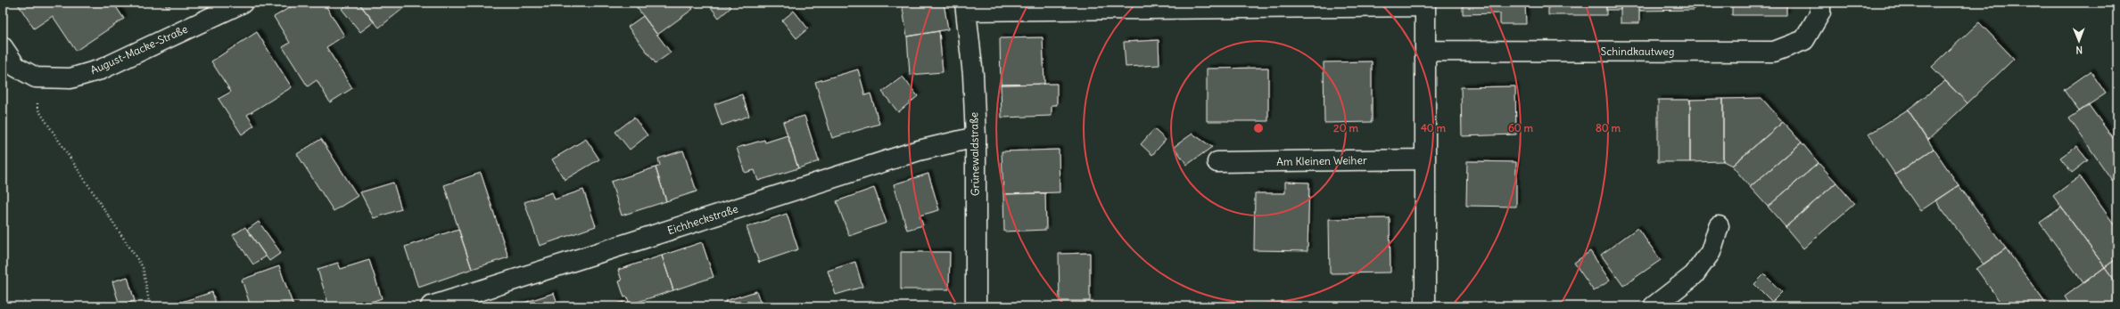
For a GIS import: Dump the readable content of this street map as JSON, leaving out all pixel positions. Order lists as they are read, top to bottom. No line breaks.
{"streets":{"street":["August-Macke-Straße","Schindkautweg","Grünewaldstraße","Am Kleinen Weiher","Eichheckstraße"]},"crossings":[["Grünewaldstraße","Eichheckstraße"]],"north":"bottom","rings":["20 m","40 m","60 m","80 m"]}
